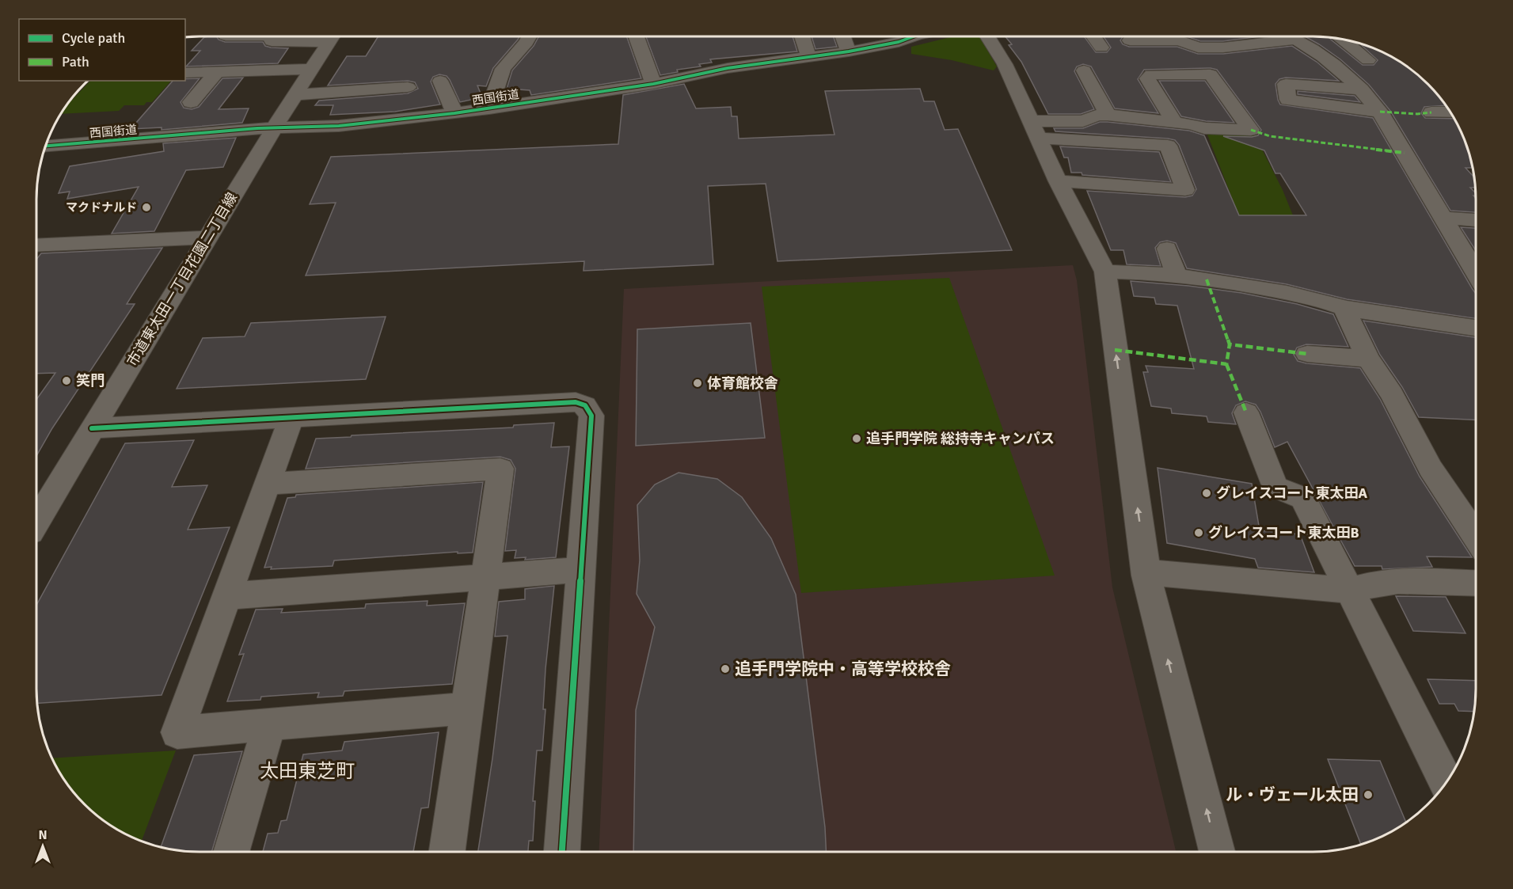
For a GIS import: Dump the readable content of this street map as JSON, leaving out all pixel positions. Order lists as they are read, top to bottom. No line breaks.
{"streets":{"street":["西国街道","市道東太田一丁目花園二丁目線"]},"crossings":[["西国街道","市道東太田一丁目花園二丁目線"]],"districts":["太田東芝町"],"places":["マクドナルド","笑門","体育館校舎","追手門学院 総持寺キャンパス","グレイスコート東太田A","グレイスコート東太田B","追手門学院中・高等学校校舎","ル・ヴェール太田"],"legend":["Cycle path","Path"],"north":"top"}
